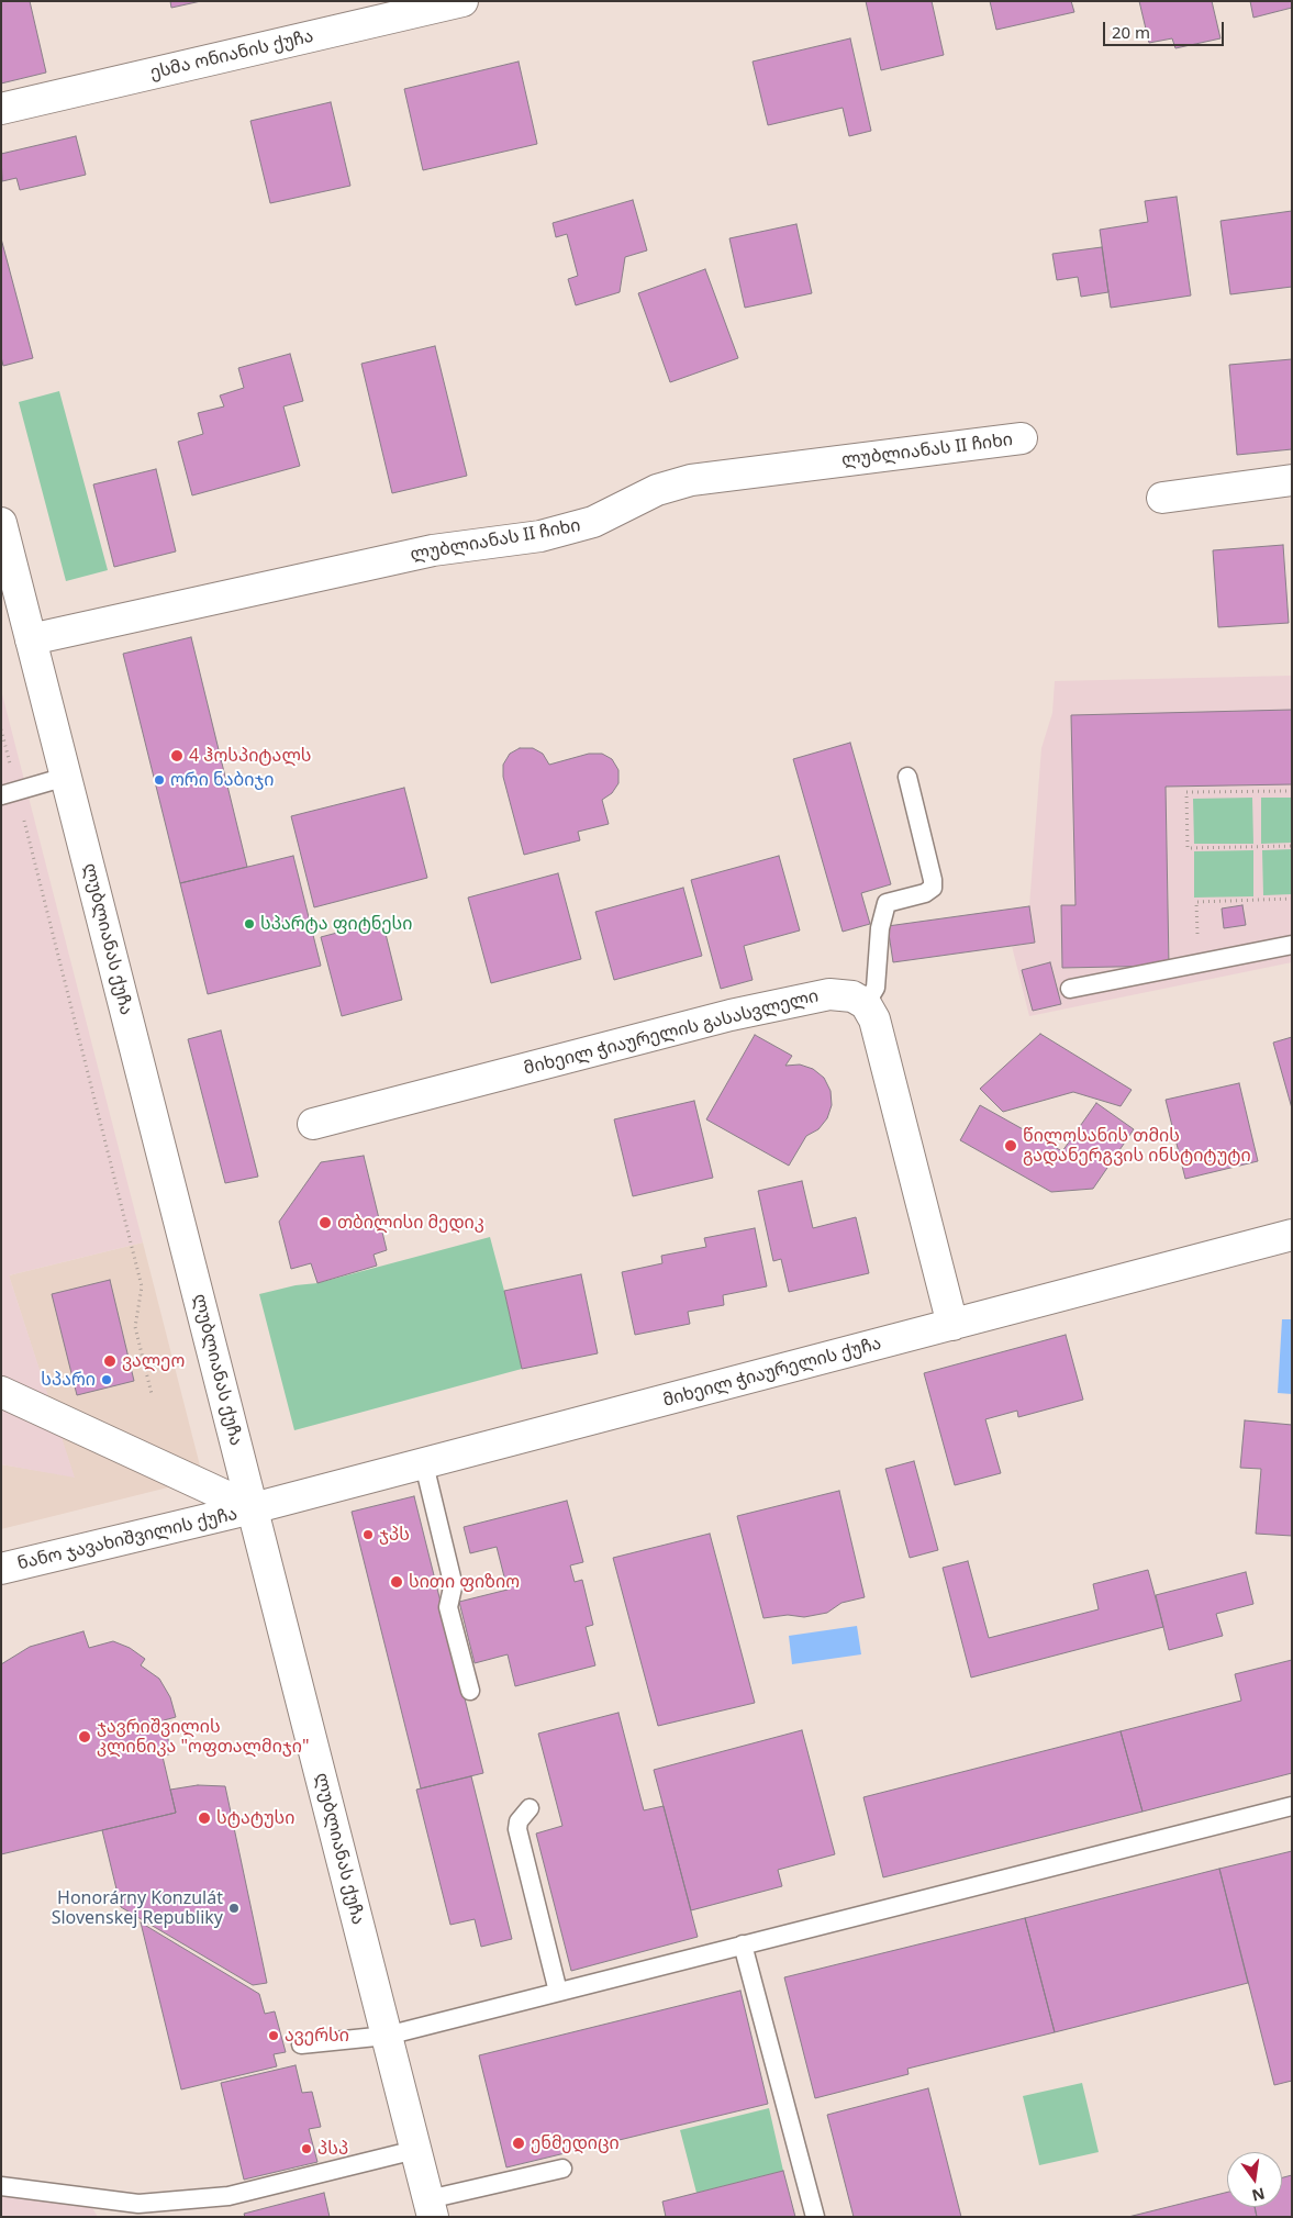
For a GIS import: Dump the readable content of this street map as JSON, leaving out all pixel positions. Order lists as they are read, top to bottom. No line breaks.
{"streets":{"street":["ესმა ონიანის ქუჩა","ლუბლიანას II ჩიხი","ლუბლიანას ქუჩა","მიხეილ ჭიაურელის გასასვლელი","მიხეილ ჭიაურელის ქუჩა","ნანო ჯავახიშვილის ქუჩა"]},"crossings":[["ლუბლიანას II ჩიხი","ლუბლიანას ქუჩა"],["ლუბლიანას ქუჩა","მიხეილ ჭიაურელის ქუჩა"],["ლუბლიანას ქუჩა","ნანო ჯავახიშვილის ქუჩა"],["მიხეილ ჭიაურელის ქუჩა","ნანო ჯავახიშვილის ქუჩა"]],"places":["4 ჰოსპიტალს","ორი ნაბიჯი","სპარტა ფიტნესი","წილოსანის თმის გადანერგვის ინსტიტუტი","თბილისი მედიკ","ვალეო","სპარი","ჯპს","სითი ფიზიო","ჯავრიშვილის კლინიკა \"ოფთალმიჯი\"","სტატუსი","Honorárny Konzulát Slovenskej Republiky","ავერსი","ენმედიცი","პსპ"],"scale_bar":"20 m","north":"bottom"}
